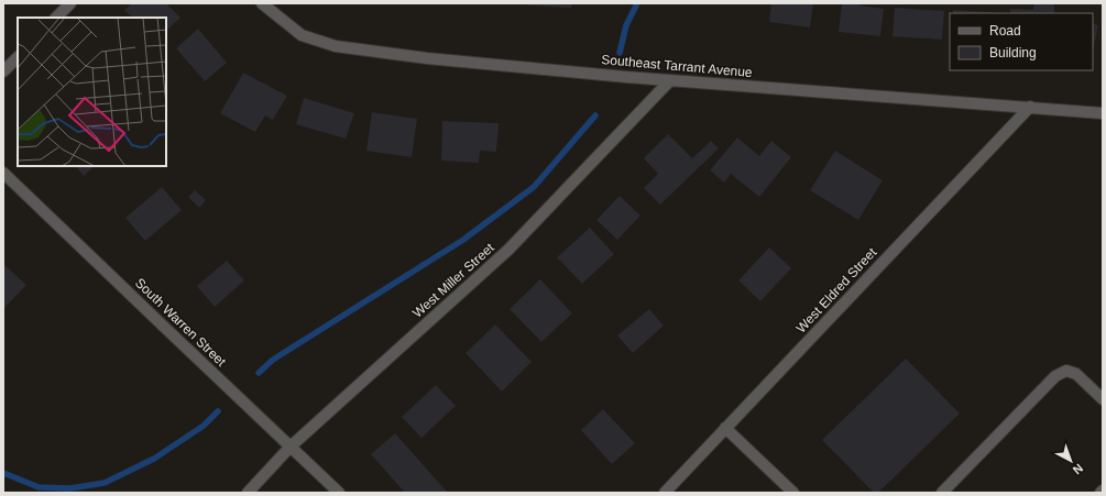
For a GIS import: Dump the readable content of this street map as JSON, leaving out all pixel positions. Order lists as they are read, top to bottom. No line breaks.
{"streets":{"street":["Southeast Tarrant Avenue","West Miller Street","West Eldred Street","South Warren Street"]},"crossings":[["Southeast Tarrant Avenue","West Miller Street"],["Southeast Tarrant Avenue","West Eldred Street"],["West Miller Street","South Warren Street"]],"legend":["Road","Building"],"north":"bottom right"}
